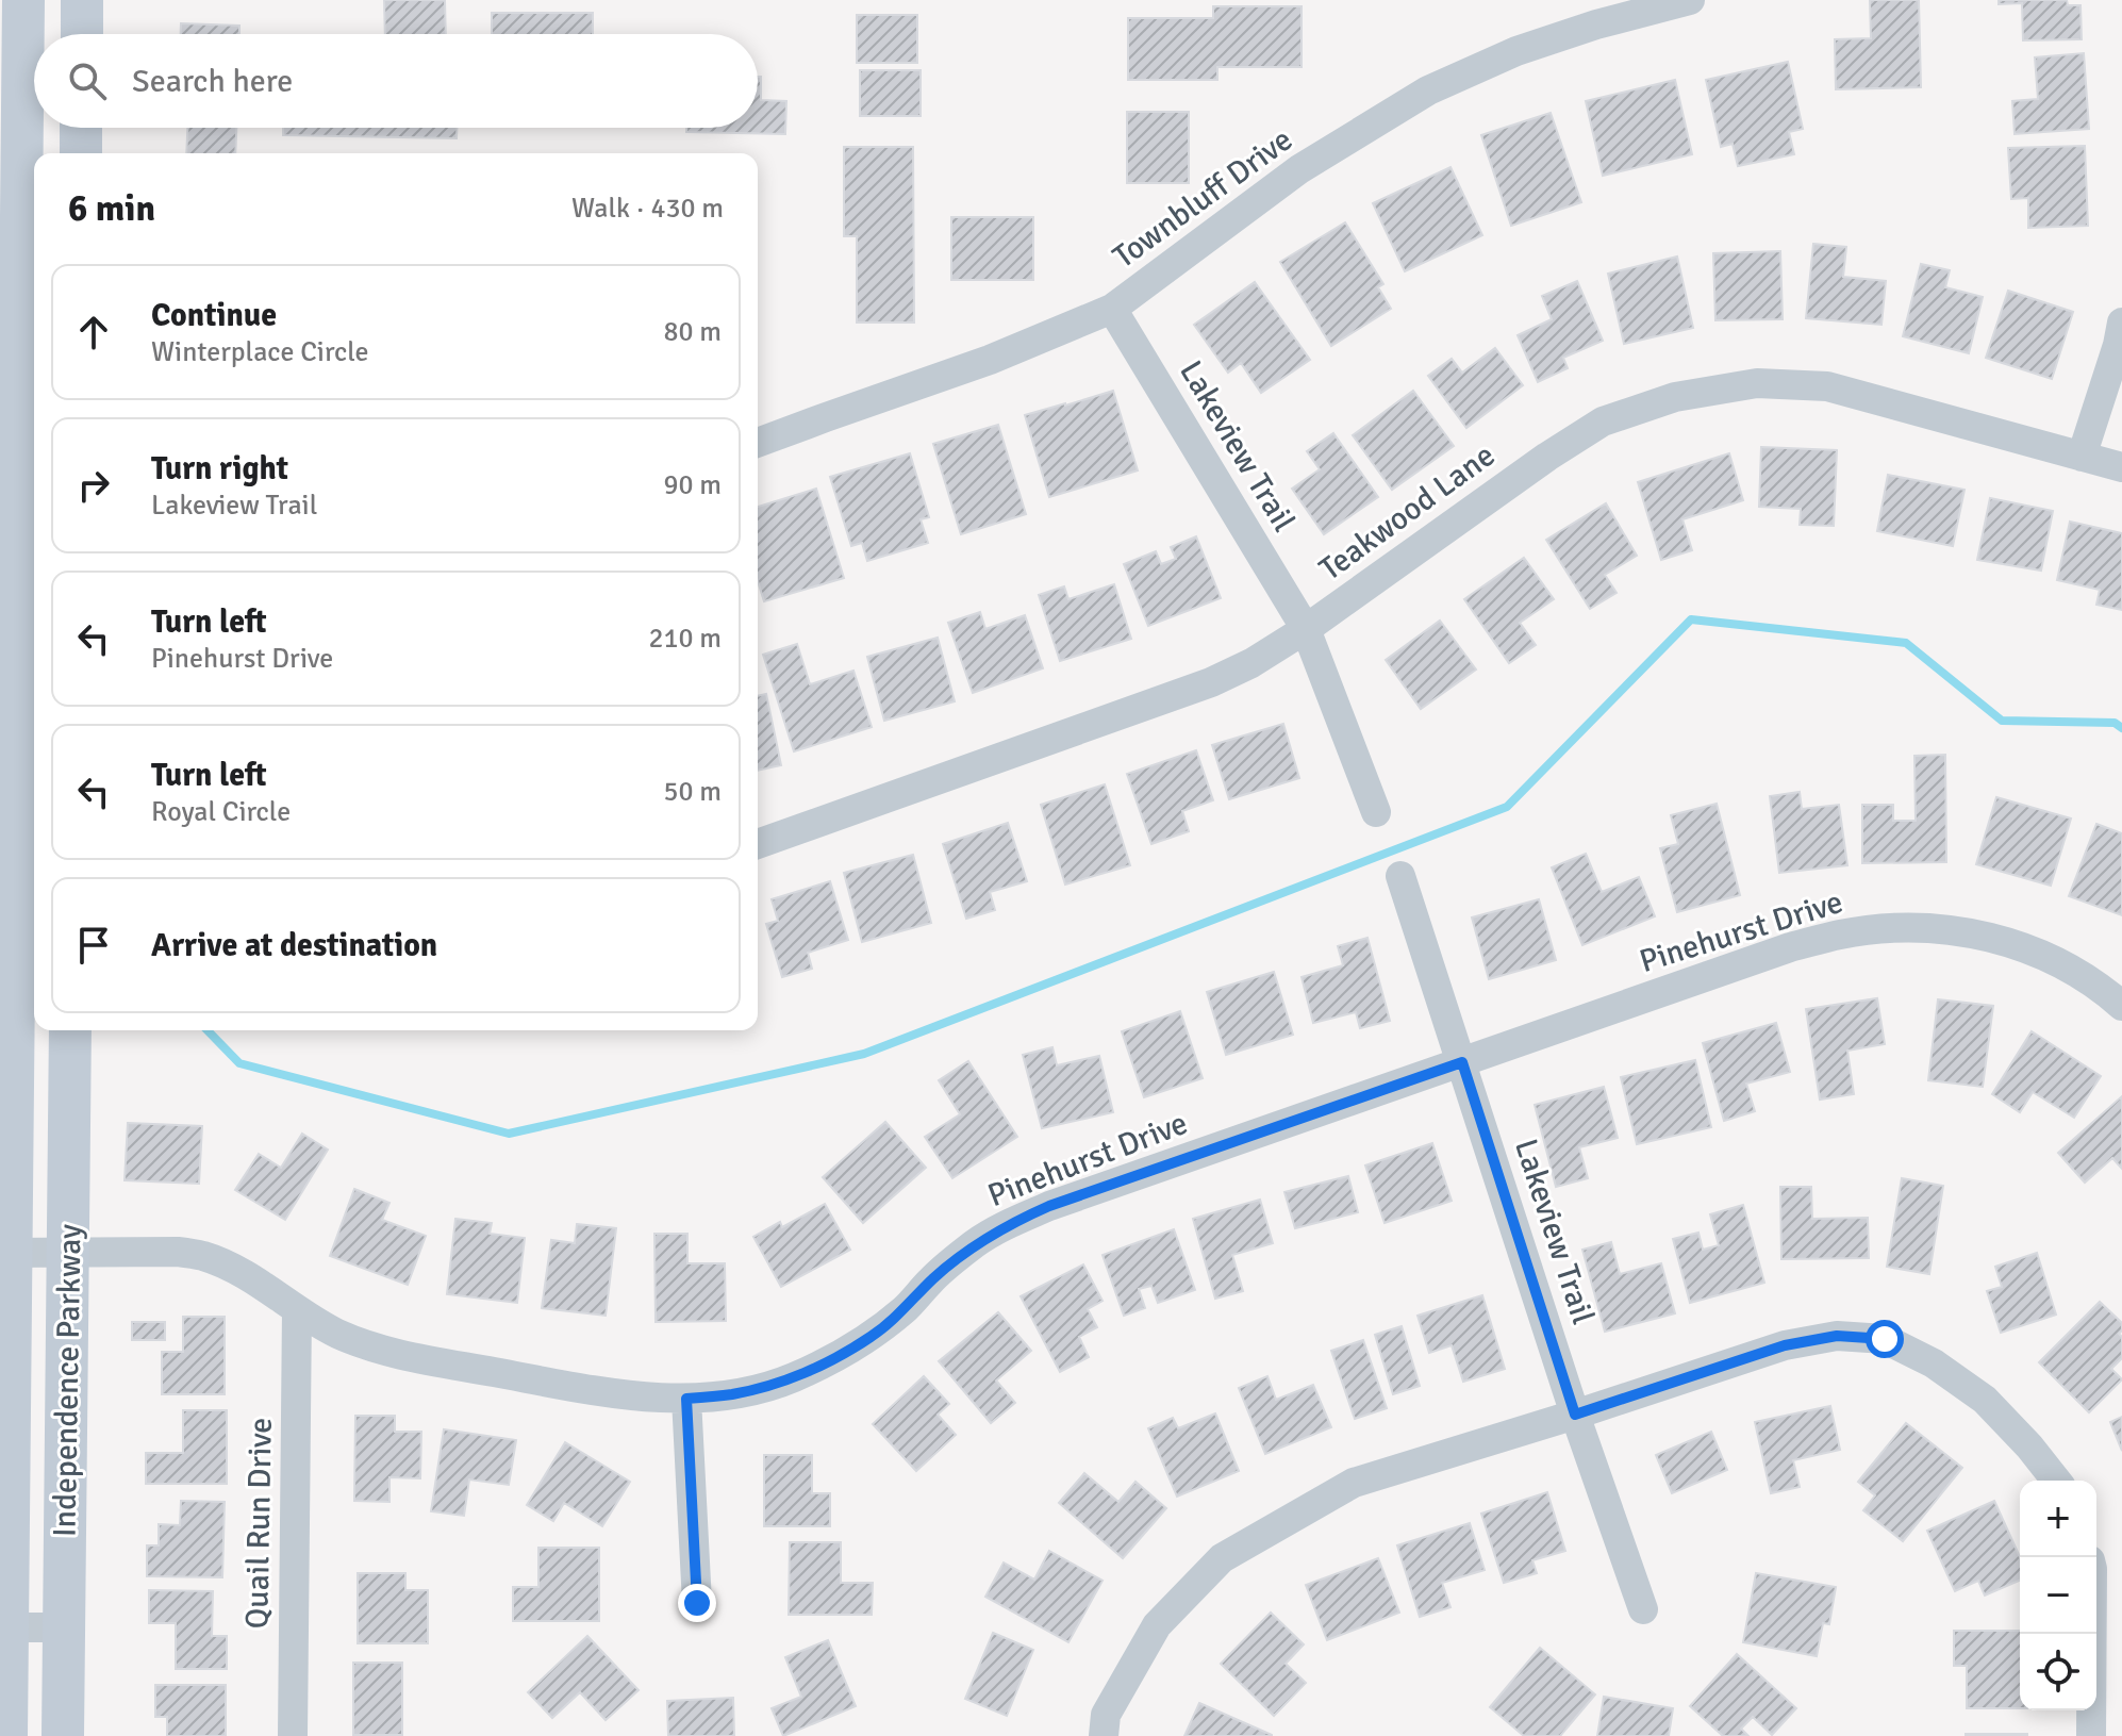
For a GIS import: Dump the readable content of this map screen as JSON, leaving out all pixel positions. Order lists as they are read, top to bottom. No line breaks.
{"streets":{"main road":["Independence Parkway"],"street":["Townbluff Drive","Lakeview Trail","Teakwood Lane","Pinehurst Drive","Quail Run Drive"]},"crossings":[["Townbluff Drive","Lakeview Trail"],["Lakeview Trail","Teakwood Lane"],["Lakeview Trail","Pinehurst Drive"],["Pinehurst Drive","Independence Parkway"],["Pinehurst Drive","Quail Run Drive"]],"page":{"search":"Search here","heading":["6 min","Walk · 430 m"],"list":[["Continue","Winterplace Circle","80 m"],["Turn right","Lakeview Trail","90 m"],["Turn left","Pinehurst Drive","210 m"],["Turn left","Royal Circle","50 m"],"Arrive at destination"],"map_buttons":["+","−"]}}
